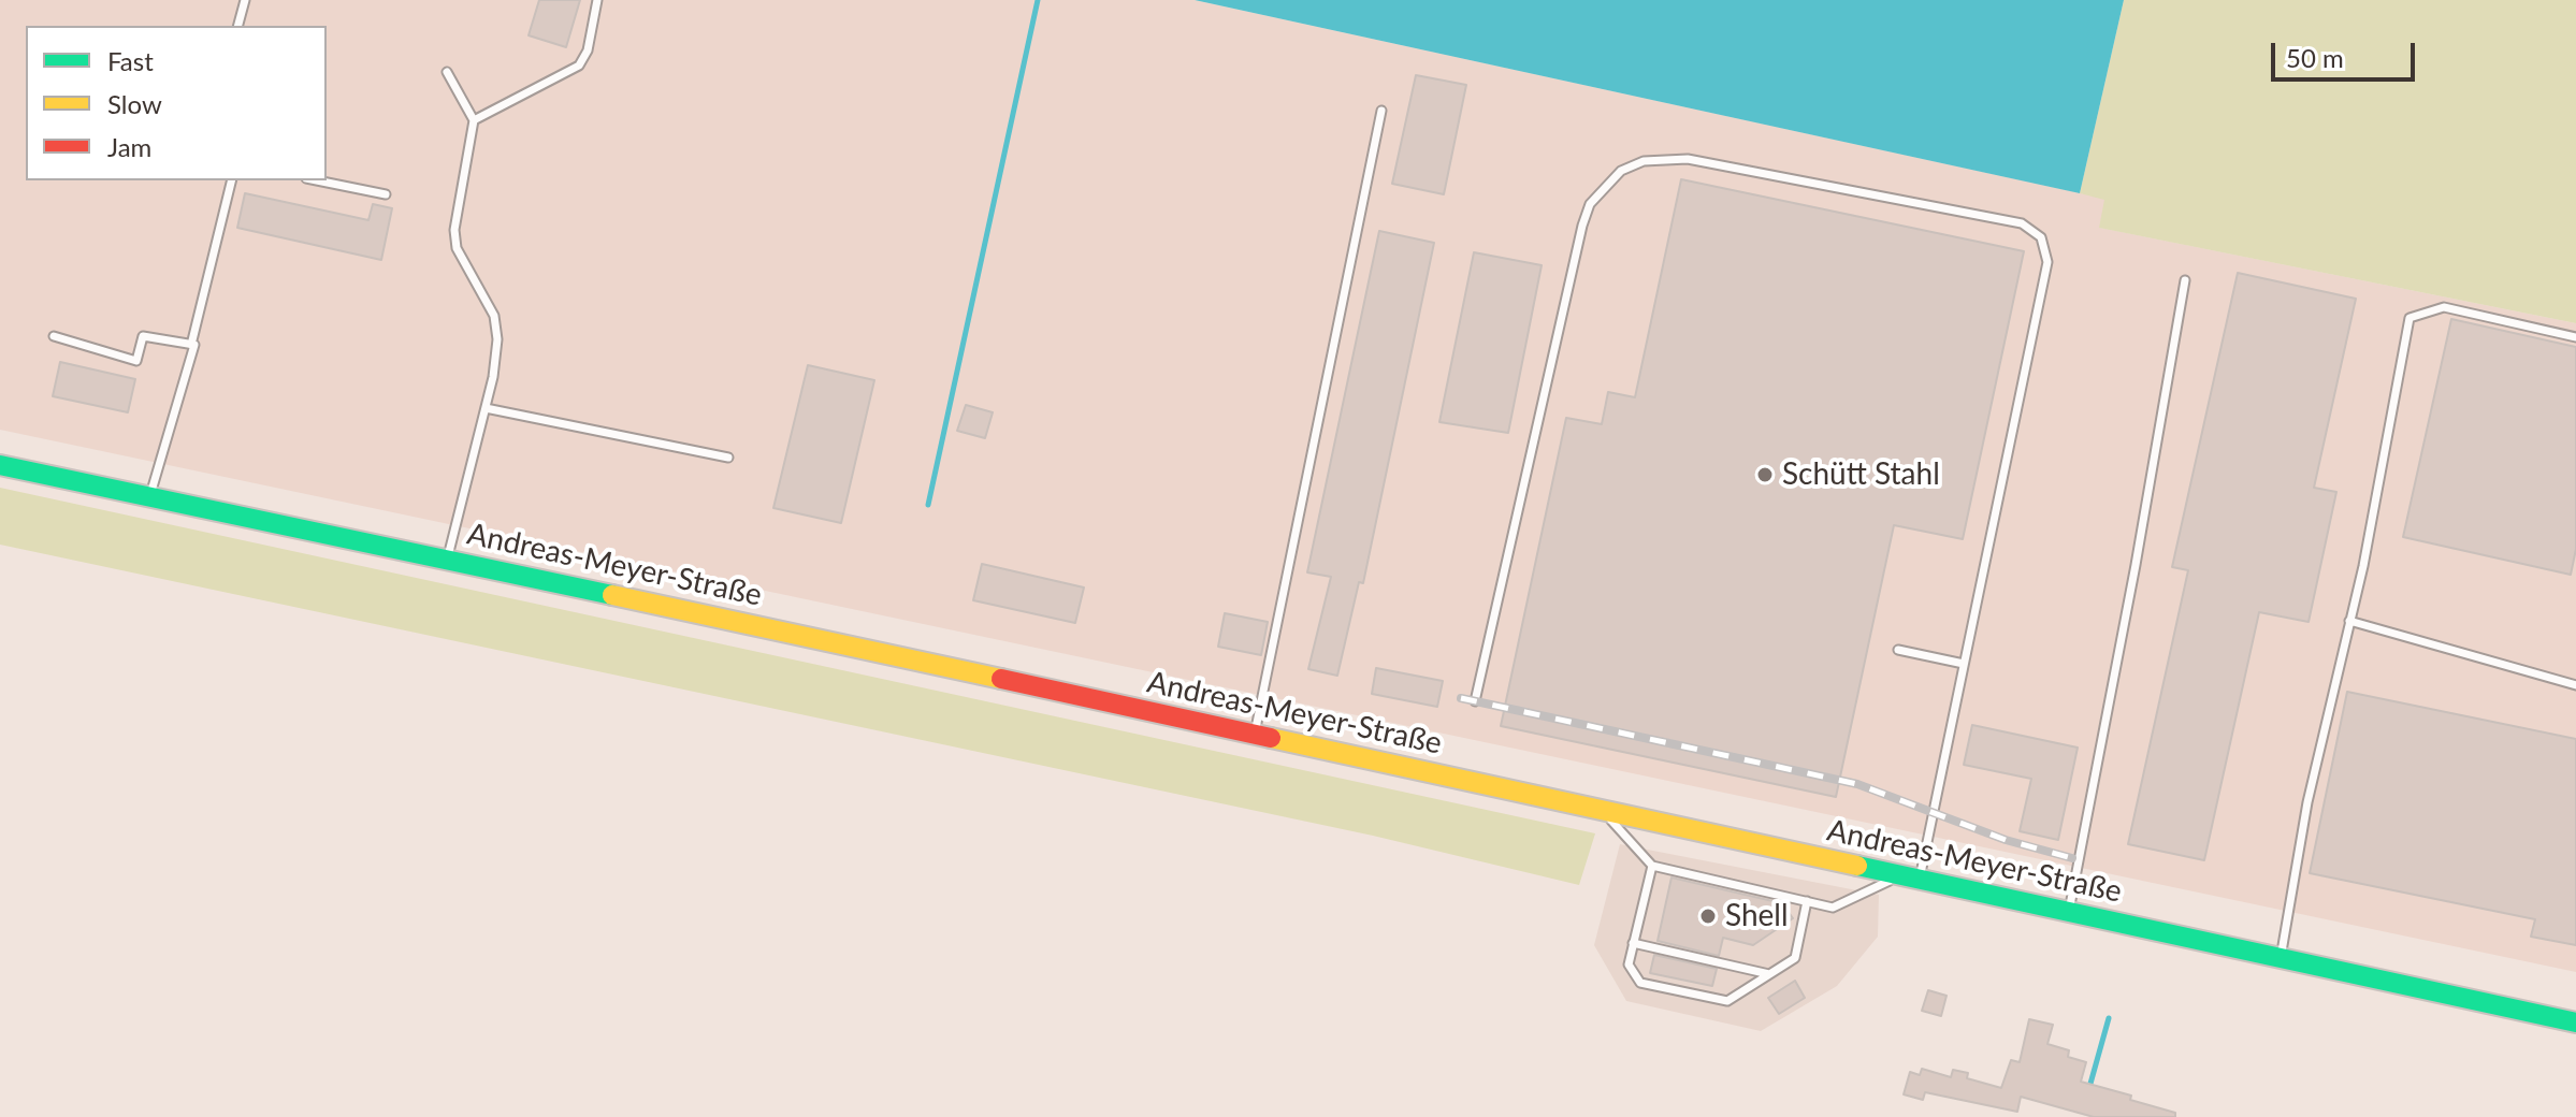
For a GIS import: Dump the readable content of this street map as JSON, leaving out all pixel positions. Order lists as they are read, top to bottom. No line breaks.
{"streets":{"main road":["Andreas-Meyer-Straße"]},"places":["Schütt Stahl","Shell"],"legend":["Fast","Slow","Jam"],"scale_bar":"50 m"}
